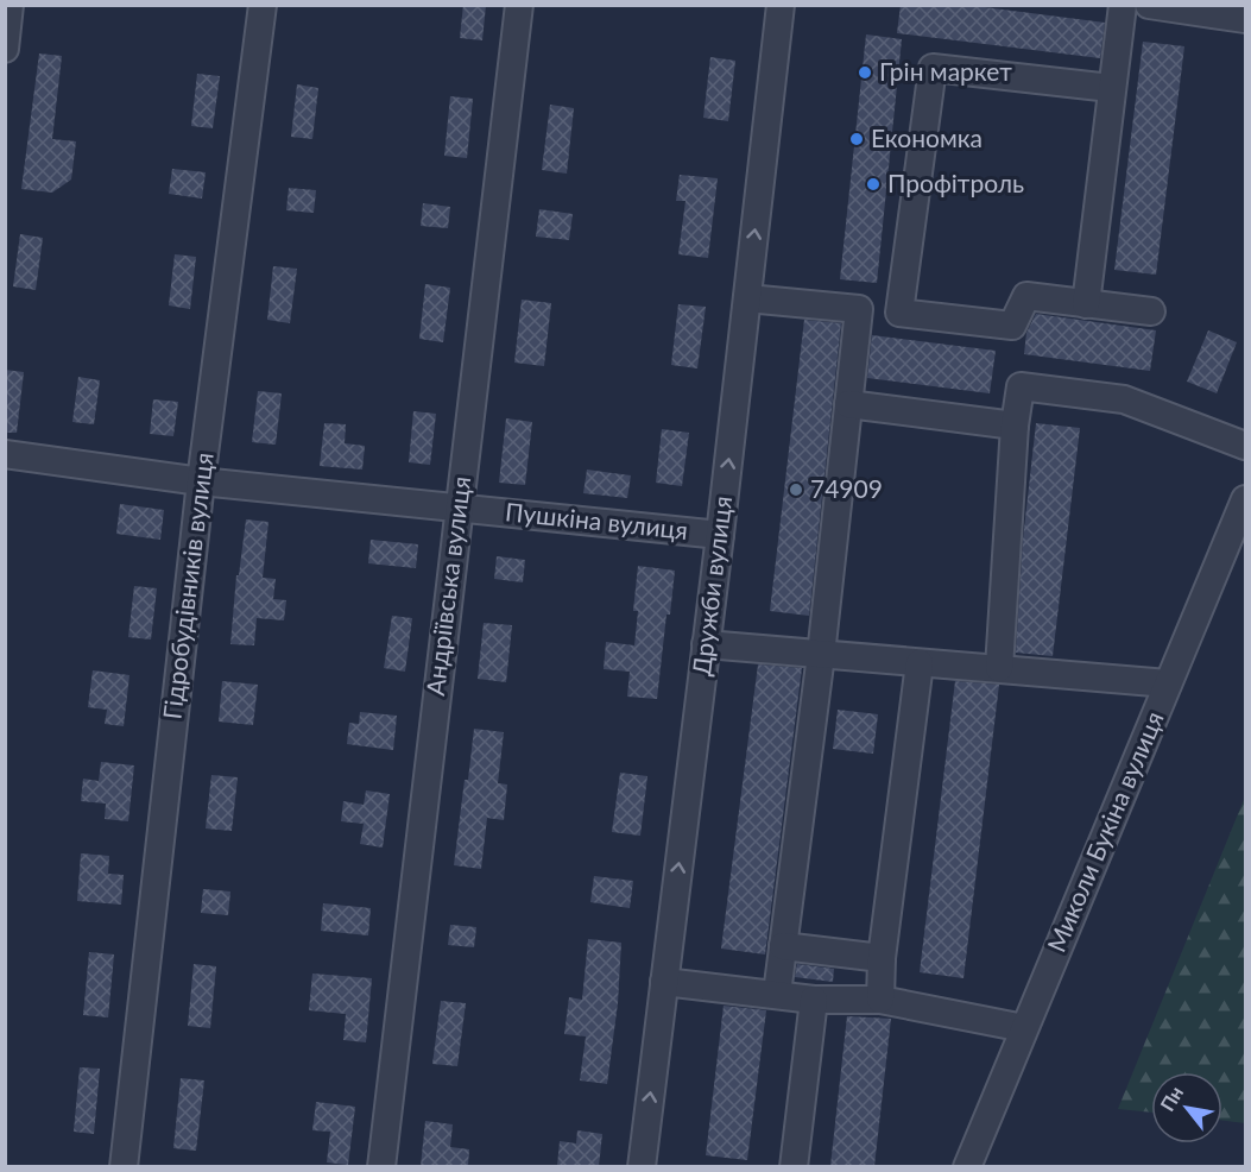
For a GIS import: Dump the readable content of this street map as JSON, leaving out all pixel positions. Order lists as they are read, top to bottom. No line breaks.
{"streets":{"street":["Пушкіна вулиця","Гідробудівників вулиця","Андріївська вулиця","Дружби вулиця","Миколи Букіна вулиця"]},"crossings":[["Пушкіна вулиця","Гідробудівників вулиця"],["Пушкіна вулиця","Андріївська вулиця"],["Пушкіна вулиця","Дружби вулиця"]],"places":["Грін маркет","Економка","Профітроль","74909"],"north":"top left"}
